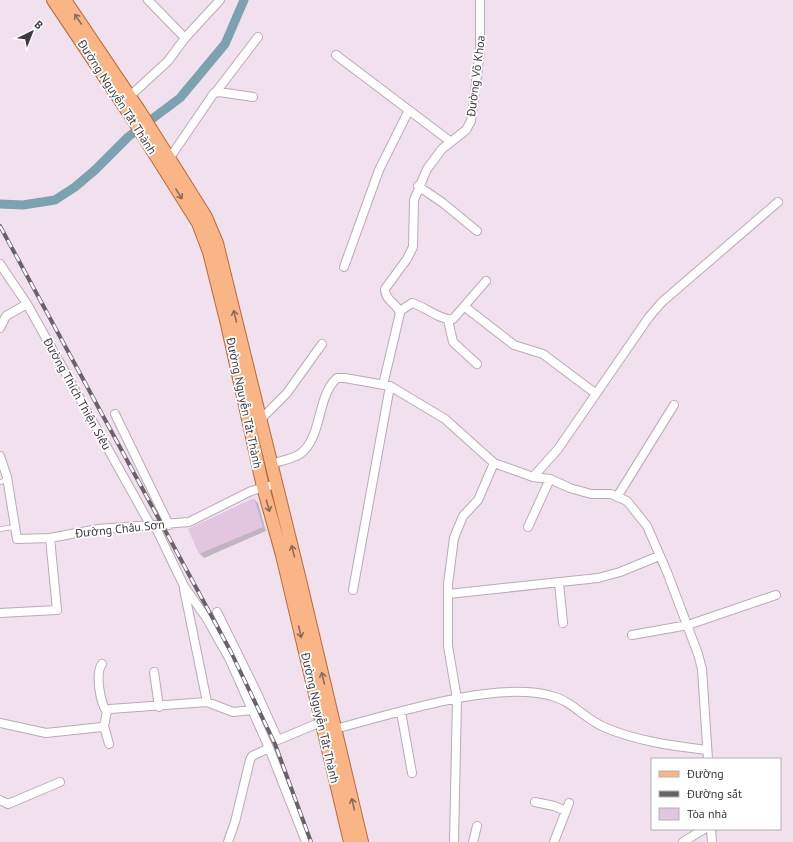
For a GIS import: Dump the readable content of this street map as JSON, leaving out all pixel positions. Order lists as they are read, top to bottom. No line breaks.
{"streets":{"main road":["Đường Nguyễn Tất Thành"],"street":["Đường Võ Khoa","Đường Thích Thiện Siêu","Đường Châu Sơn"]},"crossings":[["Đường Nguyễn Tất Thành","Đường Châu Sơn"],["Đường Thích Thiện Siêu","Đường Châu Sơn"]],"legend":["Đường","Đường sắt","Tòa nhà"],"north":"top right"}
